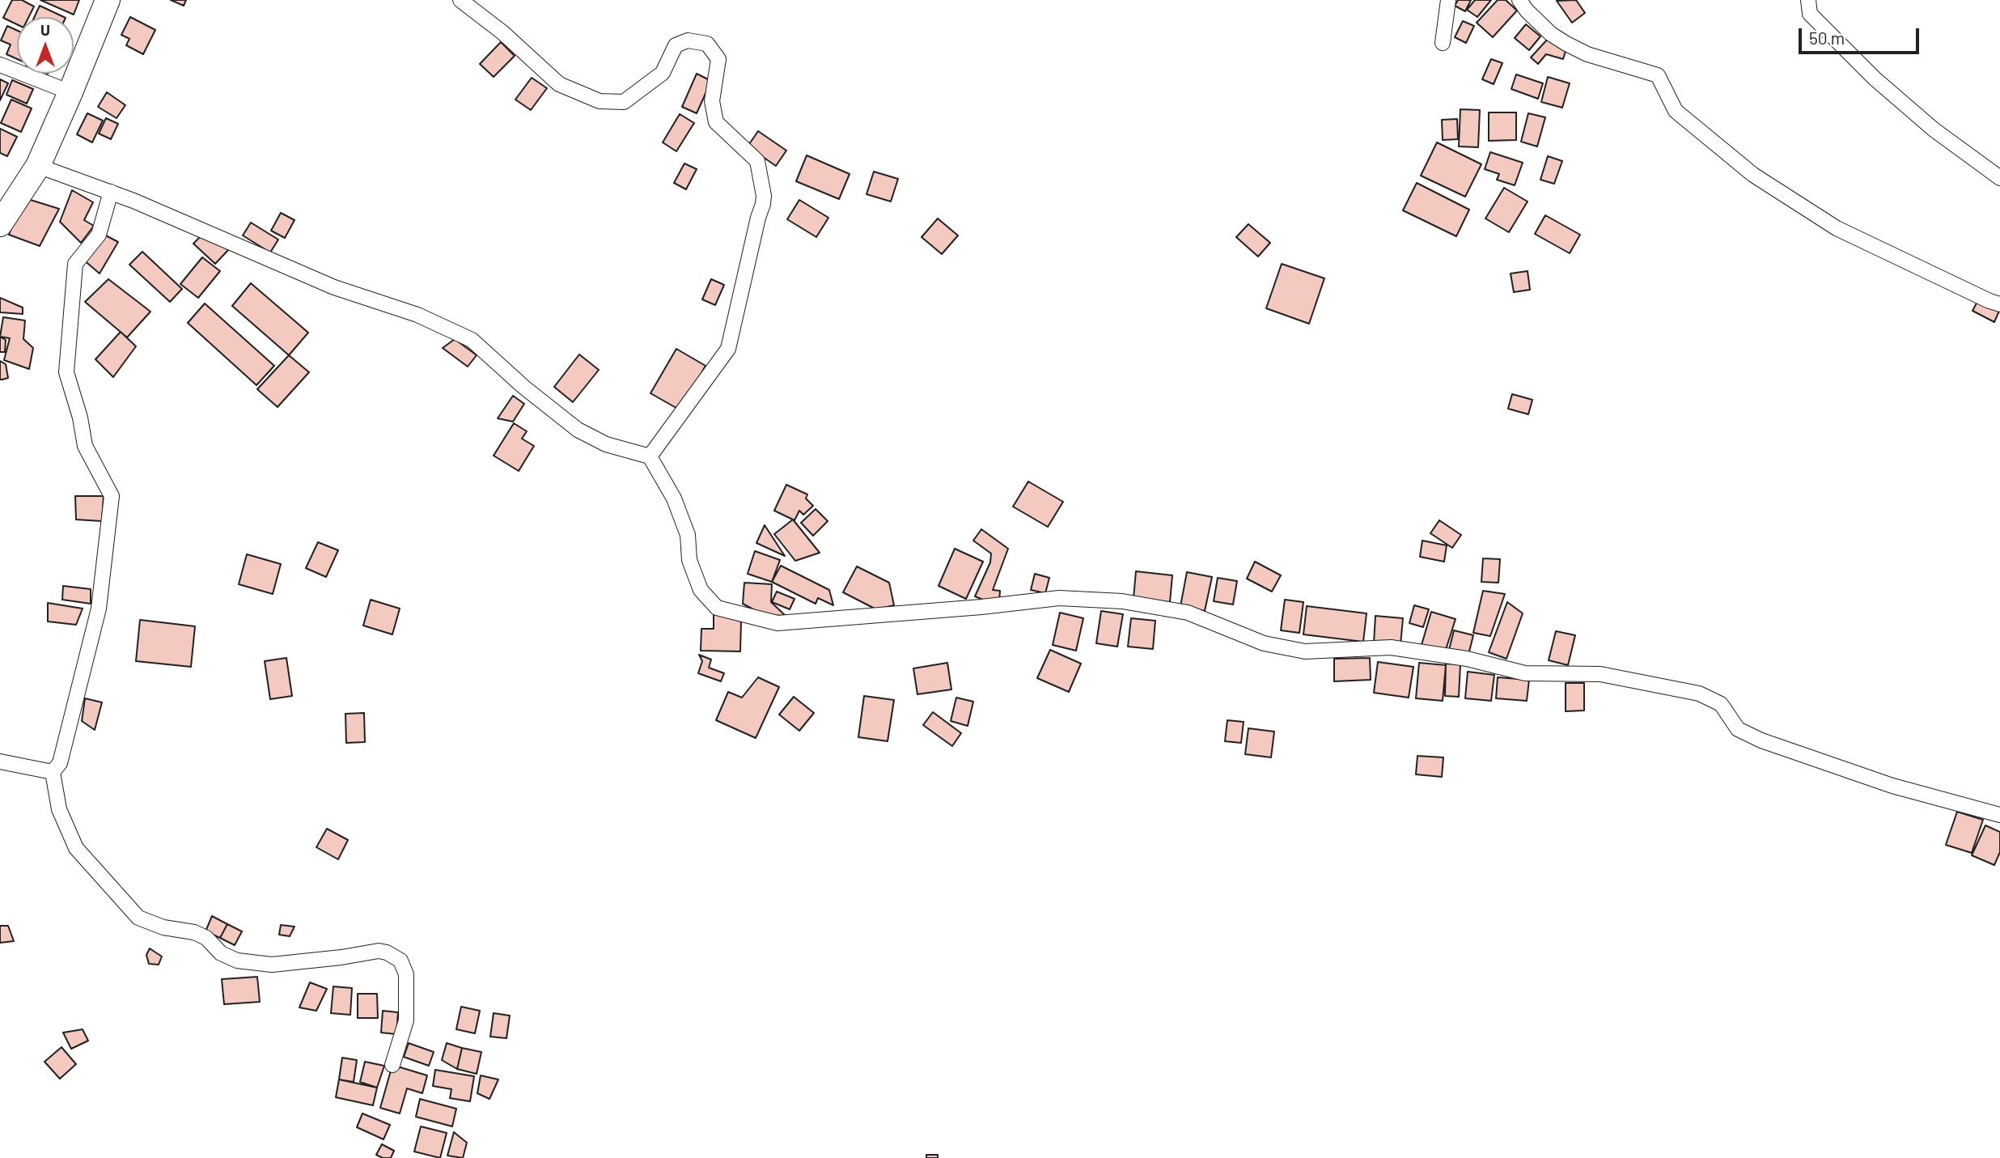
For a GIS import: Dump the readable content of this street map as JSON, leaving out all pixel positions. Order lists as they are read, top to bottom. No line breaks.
{"scale_bar":"50 m","north":"top"}
